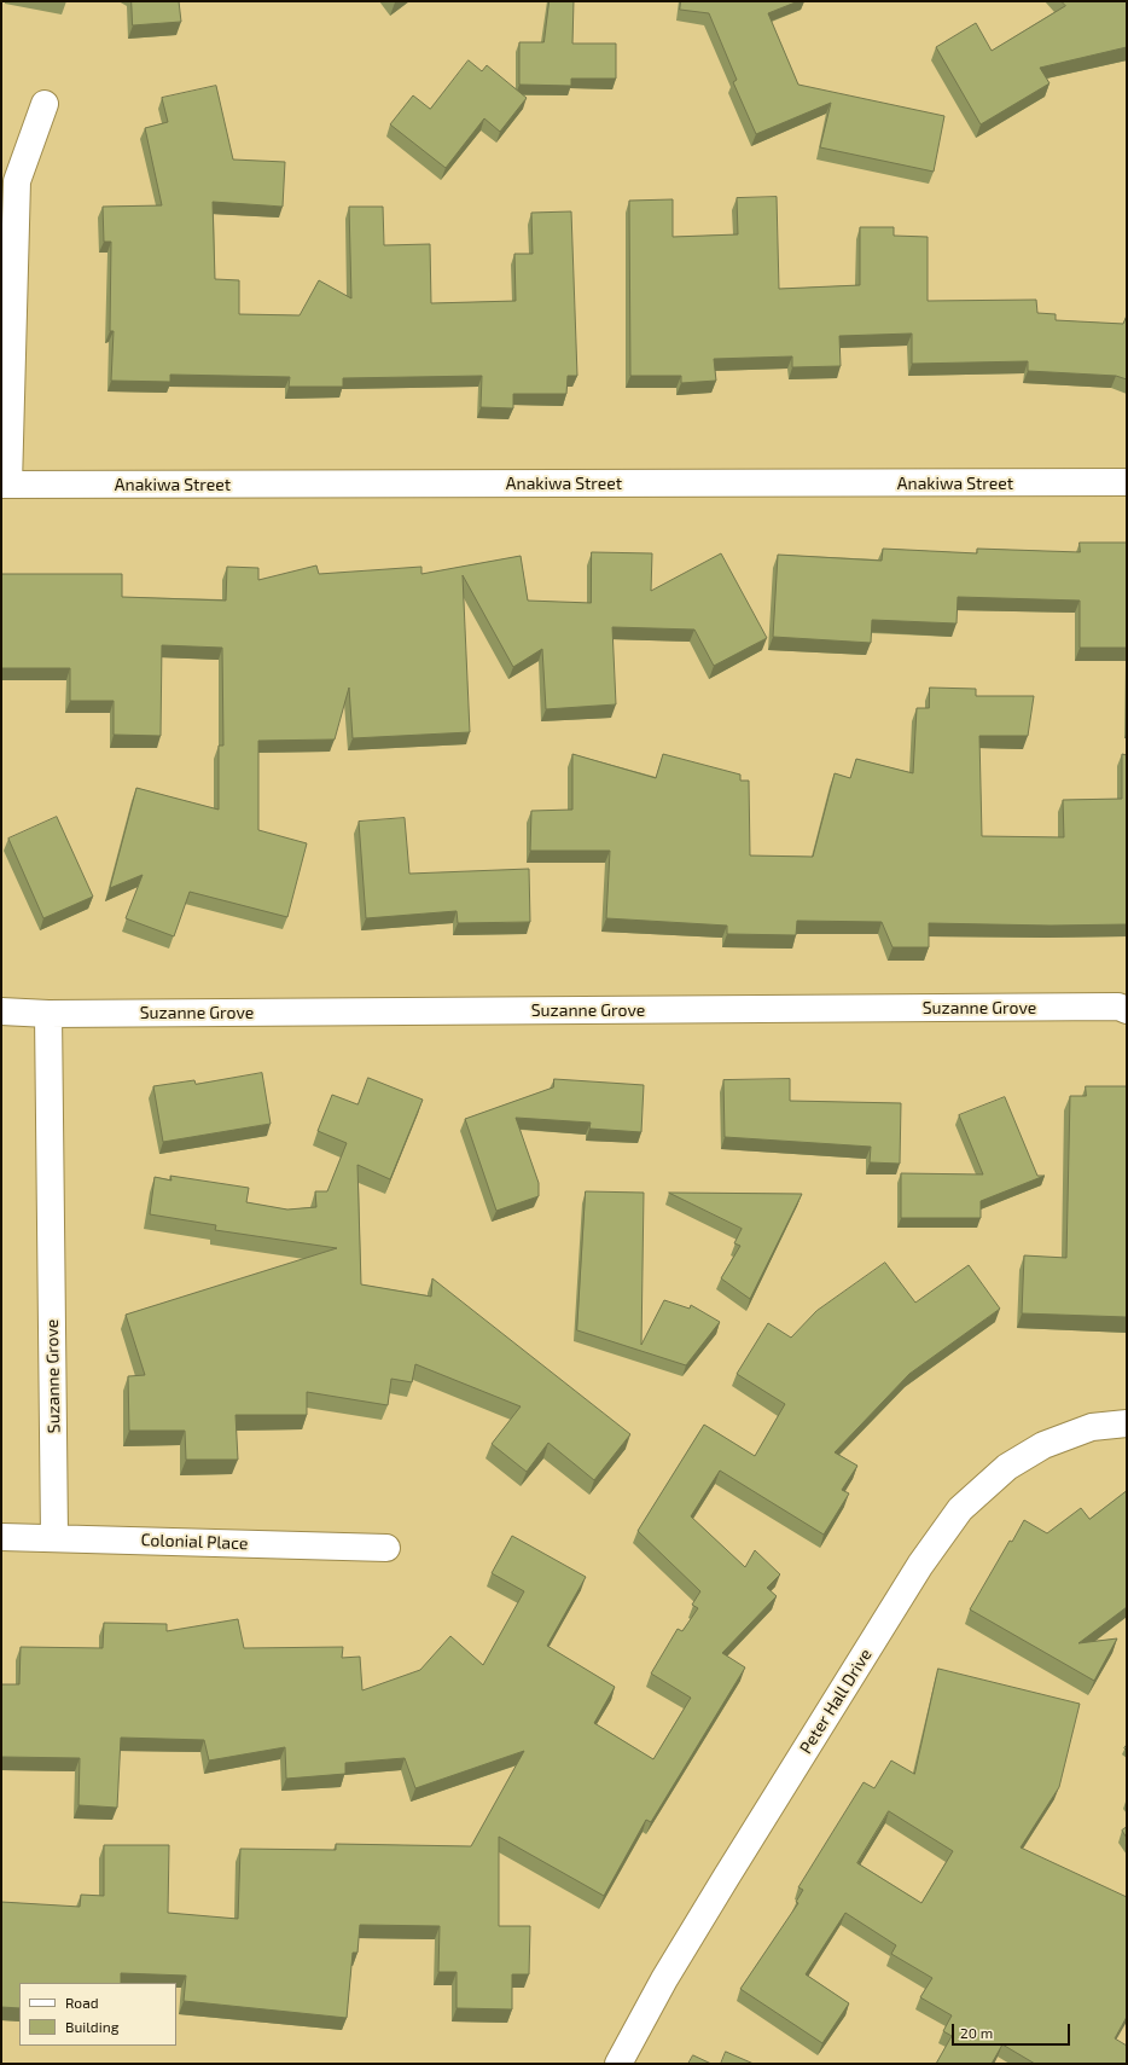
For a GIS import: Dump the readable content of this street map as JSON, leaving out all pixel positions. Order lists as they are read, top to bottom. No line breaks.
{"streets":{"street":["Anakiwa Street","Suzanne Grove","Colonial Place","Peter Hall Drive"]},"crossings":[["Suzanne Grove","Colonial Place"]],"legend":["Road","Building"],"scale_bar":"20 m"}
